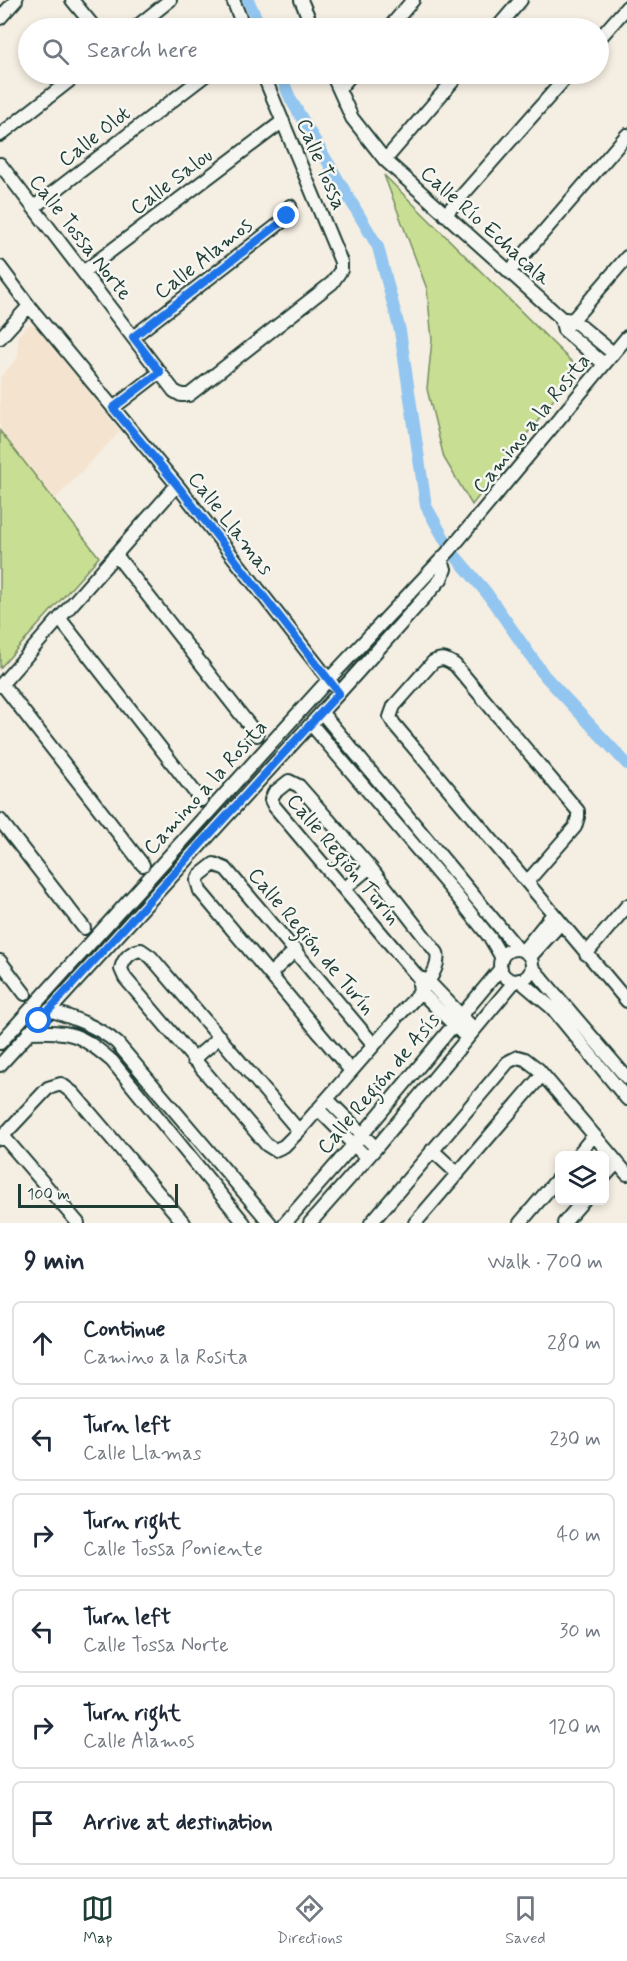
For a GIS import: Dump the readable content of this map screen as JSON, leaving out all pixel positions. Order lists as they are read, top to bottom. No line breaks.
{"streets":{"street":["Calle Olot","Calle Tossa","Calle Salou","Calle Río Echacala","Calle Tossa Norte","Calle Alamos","Camino a la Rosita","Calle Llamas","Calle Región Turín","Calle Región de Turín","Calle Región de Asís"]},"crossings":[["Calle Olot","Calle Tossa Norte"],["Calle Tossa","Calle Salou"],["Calle Tossa","Calle Tossa Norte"],["Calle Salou","Calle Tossa Norte"],["Calle Río Echacala","Camino a la Rosita"],["Calle Tossa Norte","Calle Alamos"],["Camino a la Rosita","Calle Llamas"],["Calle Región Turín","Calle Región de Asís"],["Calle Región de Turín","Calle Región de Asís"]],"scale_bar":"100 m","page":{"search":"Search here","scale":"100 m","heading":["9 min","Walk · 700 m"],"list":[["Continue","Camino a la Rosita","280 m"],["Turn left","Calle Llamas","230 m"],["Turn right","Calle Tossa Poniente","40 m"],["Turn left","Calle Tossa Norte","30 m"],["Turn right","Calle Alamos","120 m"],"Arrive at destination"],"nav":["Map","Directions","Saved"]}}
